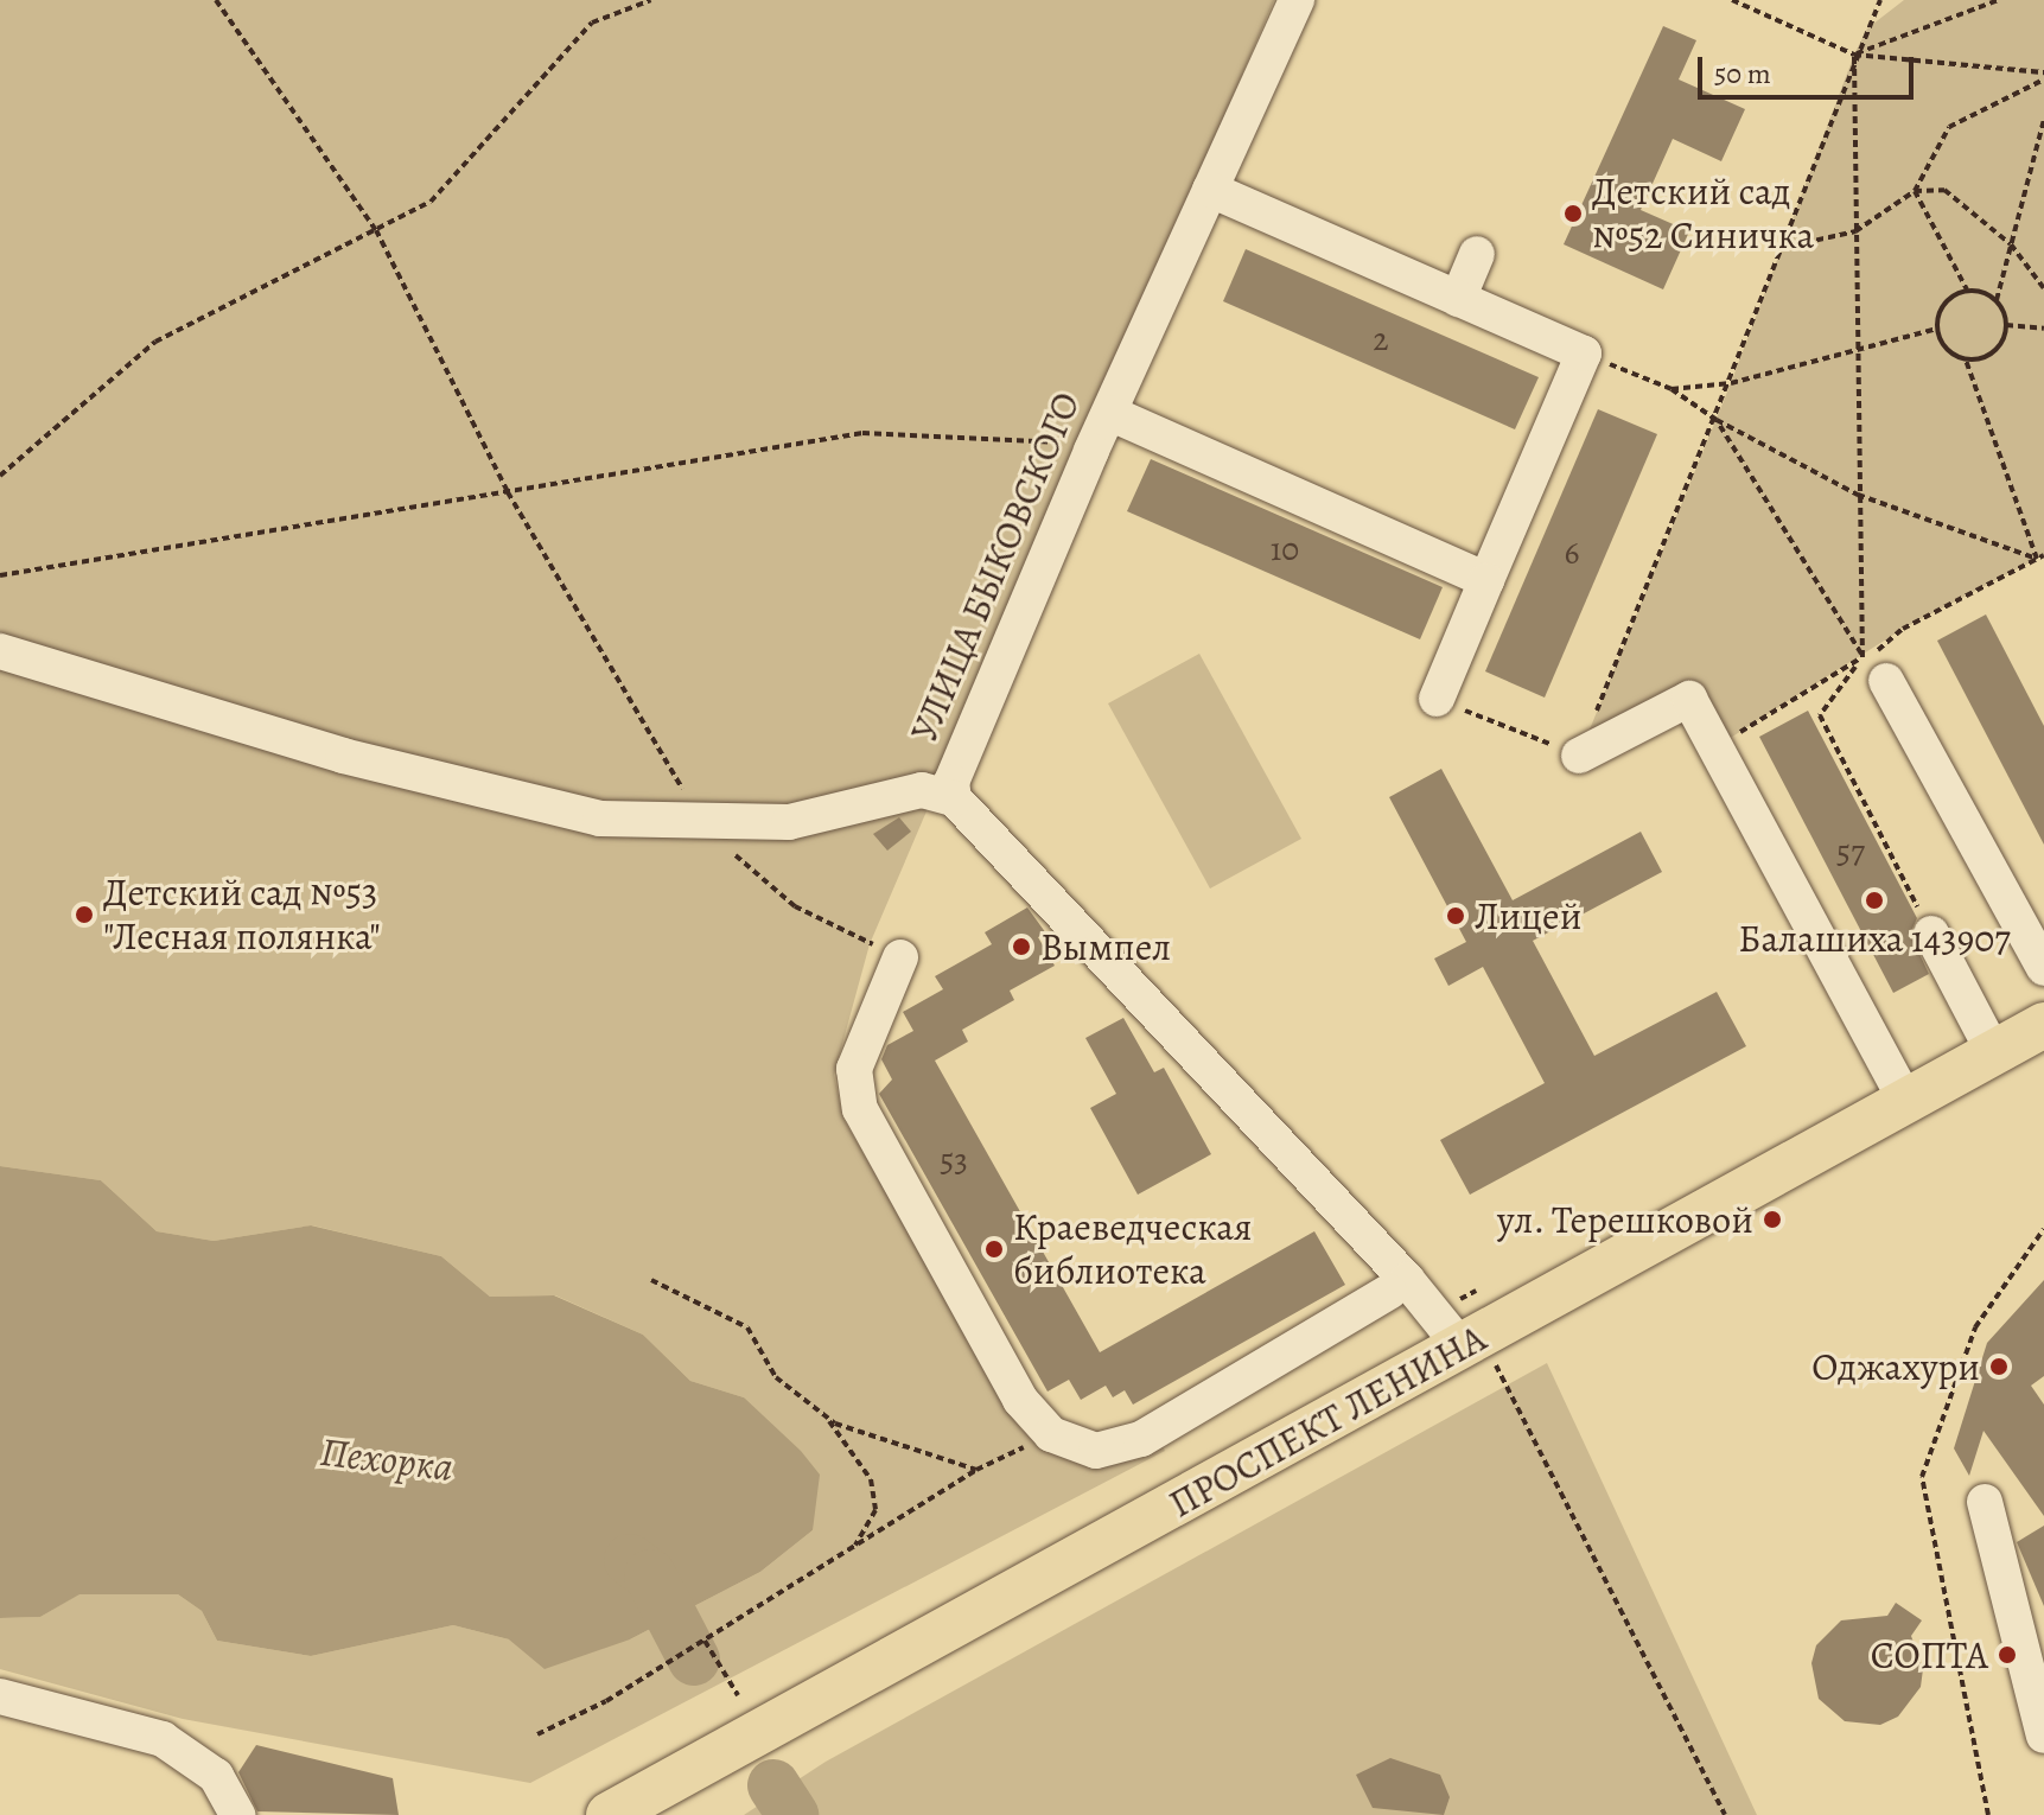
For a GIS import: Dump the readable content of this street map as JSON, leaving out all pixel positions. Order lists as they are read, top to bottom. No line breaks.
{"streets":{"main road":["ПРОСПЕКТ ЛЕНИНА"],"street":["УЛИЦА БЫКОВСКОГО"]},"crossings":[["УЛИЦА БЫКОВСКОГО","ПРОСПЕКТ ЛЕНИНА"]],"water":["Пехорка"],"places":["Детский сад №52 Синичка","Балашиха 143907","Детский сад №53 \"Лесная полянка\"","Лицей","Вымпел","ул. Терешковой","Краеведческая библиотека","Оджахури","СОПТА"],"house_numbers":["2","10","6","57","53"],"scale_bar":"50 m"}
